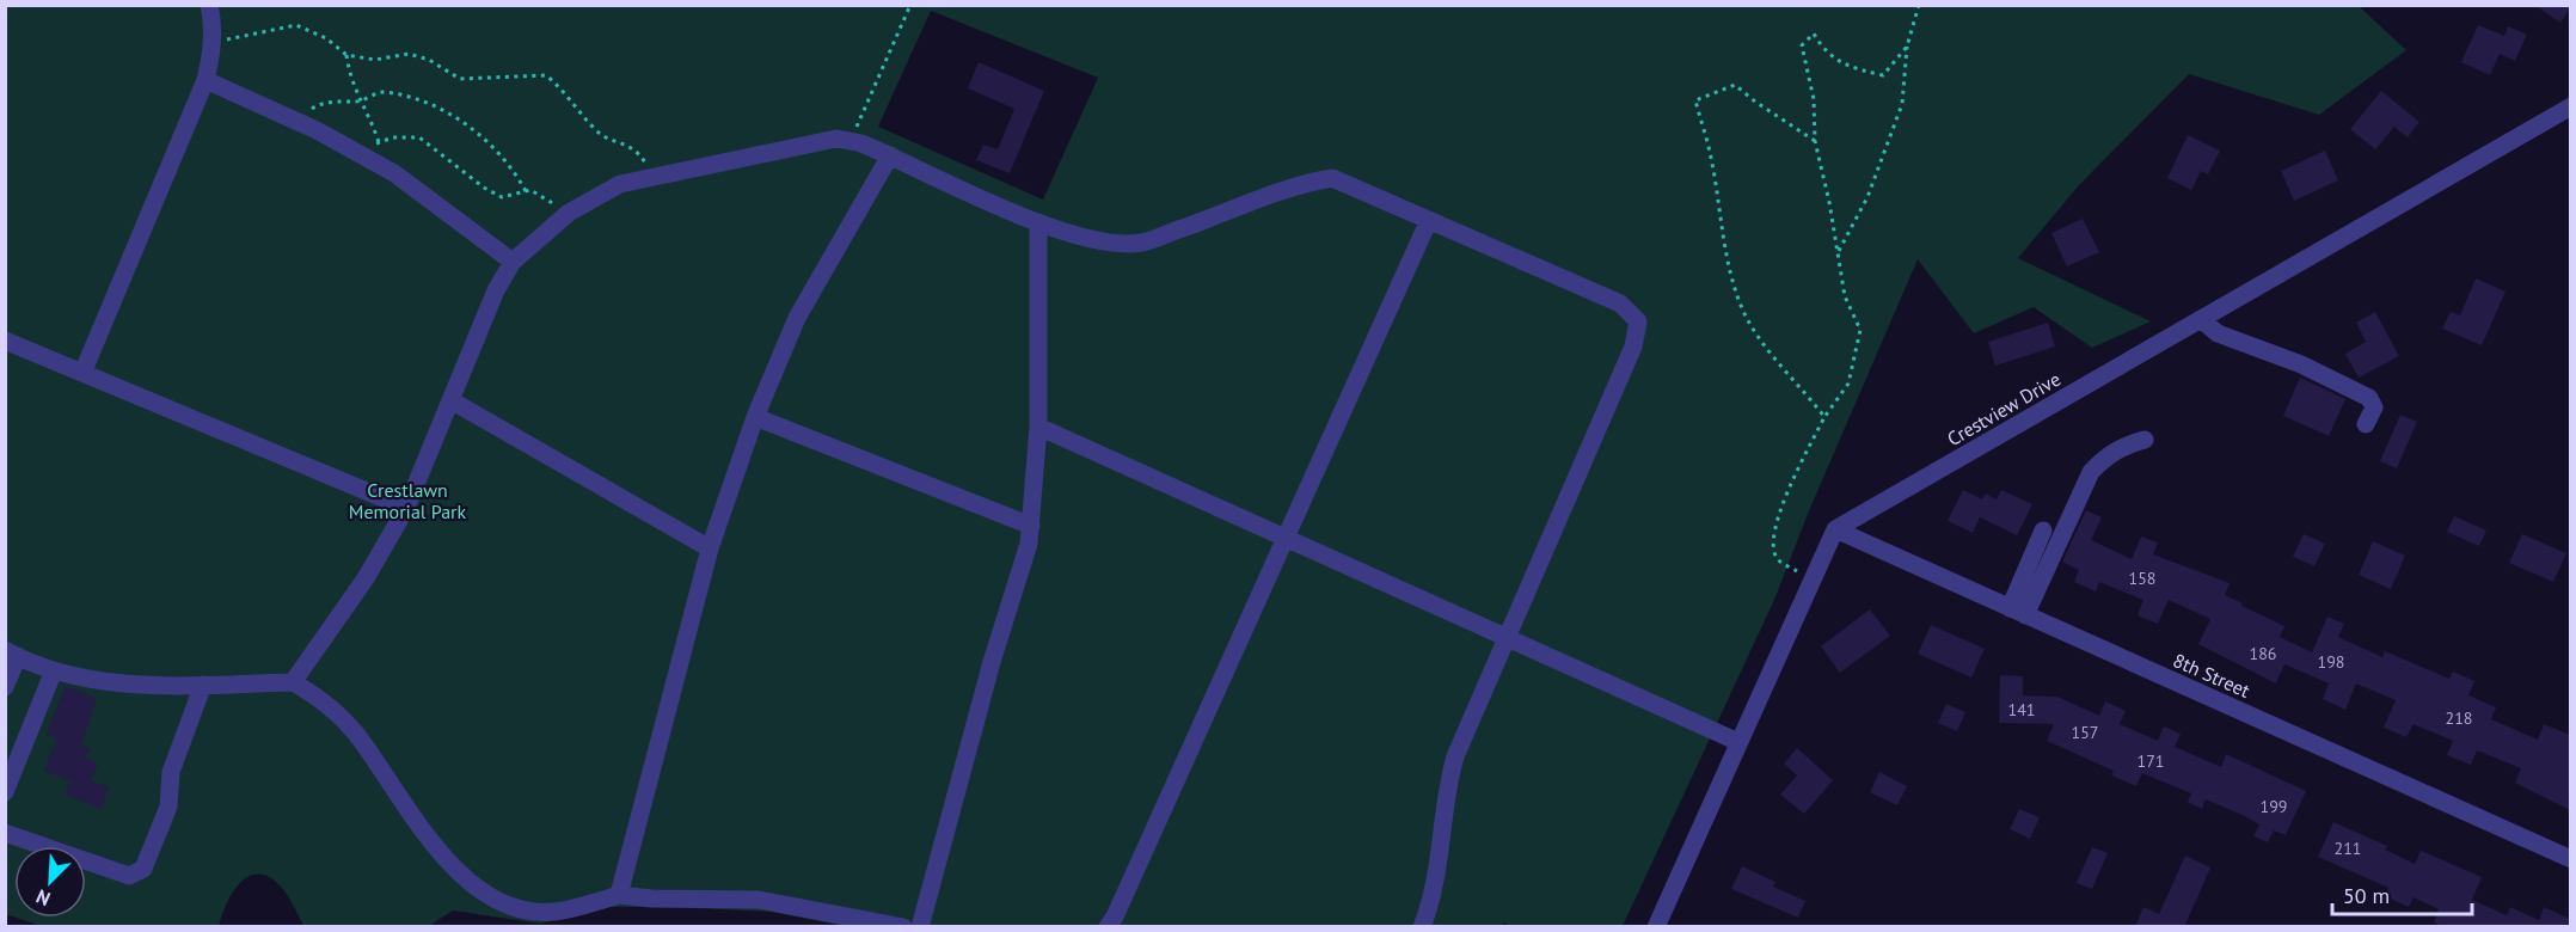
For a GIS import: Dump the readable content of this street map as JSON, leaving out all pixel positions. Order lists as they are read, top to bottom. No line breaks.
{"streets":{"street":["Crestview Drive","8th Street"]},"crossings":[["Crestview Drive","8th Street"]],"parks":["Crestlawn Memorial Park"],"house_numbers":["158","186","198","141","218","157","171","199","211"],"scale_bar":"50 m","north":"bottom left"}
